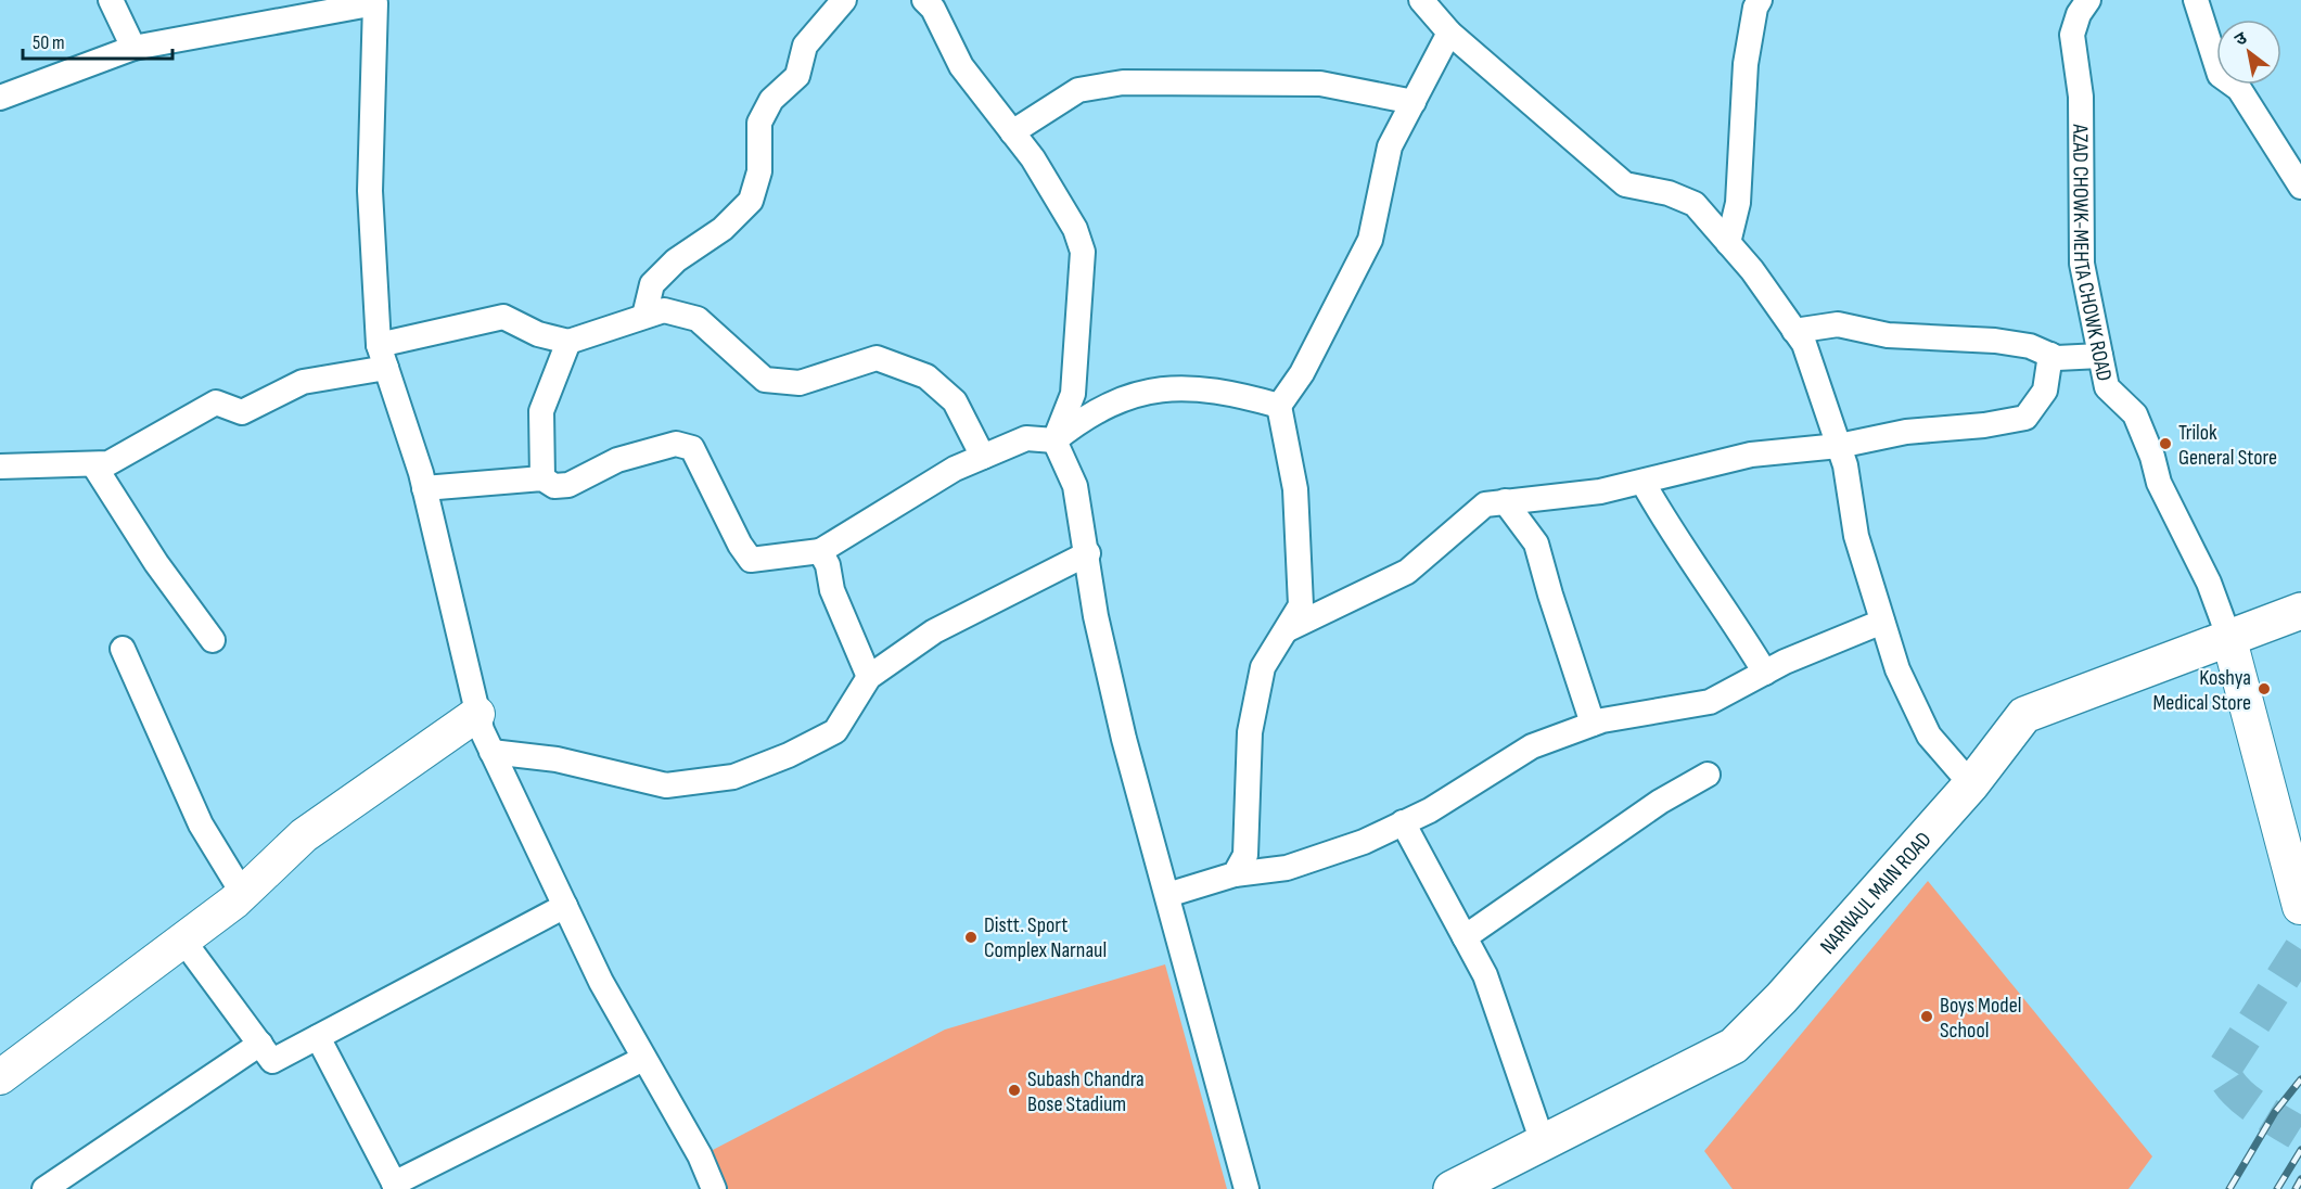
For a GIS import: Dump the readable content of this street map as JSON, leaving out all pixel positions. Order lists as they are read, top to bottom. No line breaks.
{"streets":{"main road":["NARNAUL MAIN ROAD"],"street":["AZAD CHOWK-MEHTA CHOWK ROAD"]},"crossings":[["AZAD CHOWK-MEHTA CHOWK ROAD","NARNAUL MAIN ROAD"]],"places":["Trilok General Store","Koshya Medical Store","Distt. Sport Complex Narnaul","Boys Model School","Subash Chandra Bose Stadium"],"scale_bar":"50 m","north":"top left"}
